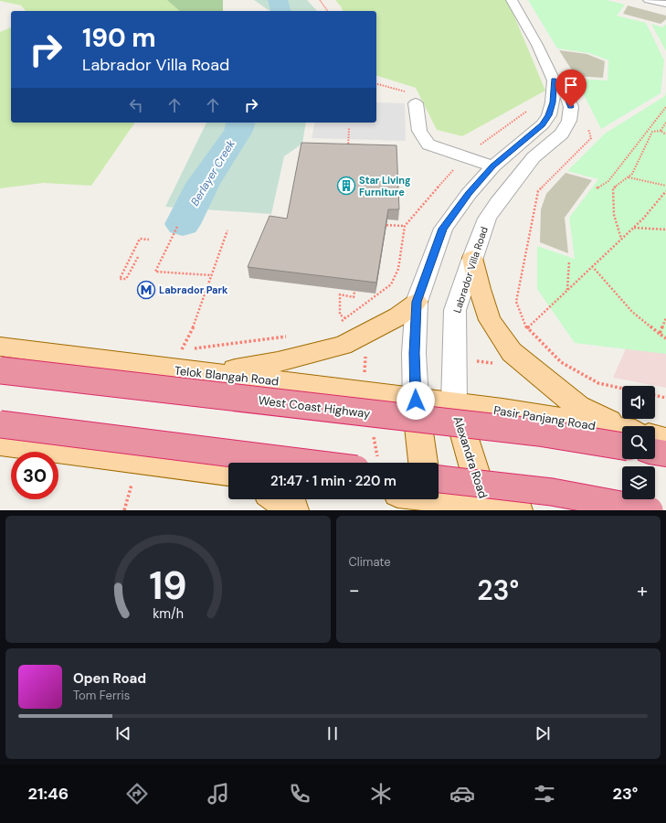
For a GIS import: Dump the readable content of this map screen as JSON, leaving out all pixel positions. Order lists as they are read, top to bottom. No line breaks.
{"streets":{"highway":["West Coast Highway"],"main road":["Telok Blangah Road","Pasir Panjang Road","Alexandra Road"],"street":["Labrador Villa Road"]},"crossings":[["Labrador Villa Road","Telok Blangah Road"],["Labrador Villa Road","Pasir Panjang Road"],["Labrador Villa Road","Alexandra Road"],["Telok Blangah Road","Pasir Panjang Road"],["Telok Blangah Road","Alexandra Road"],["Pasir Panjang Road","Alexandra Road"]],"water":["Berlayer Creek"],"places":{"building":["Star Living Furniture"],"metro station":["Labrador Park"]},"page":{"turn":["190 m","Labrador Villa Road"],"limit":"30","trip":"21:47 · 1 min · 220 m","tile":"Climate","heat":["−","23°","+"],"song":["Open Road","Tom Ferris"],"tabs":["21:46","23°"],"gauge":["19","km/h"]}}
